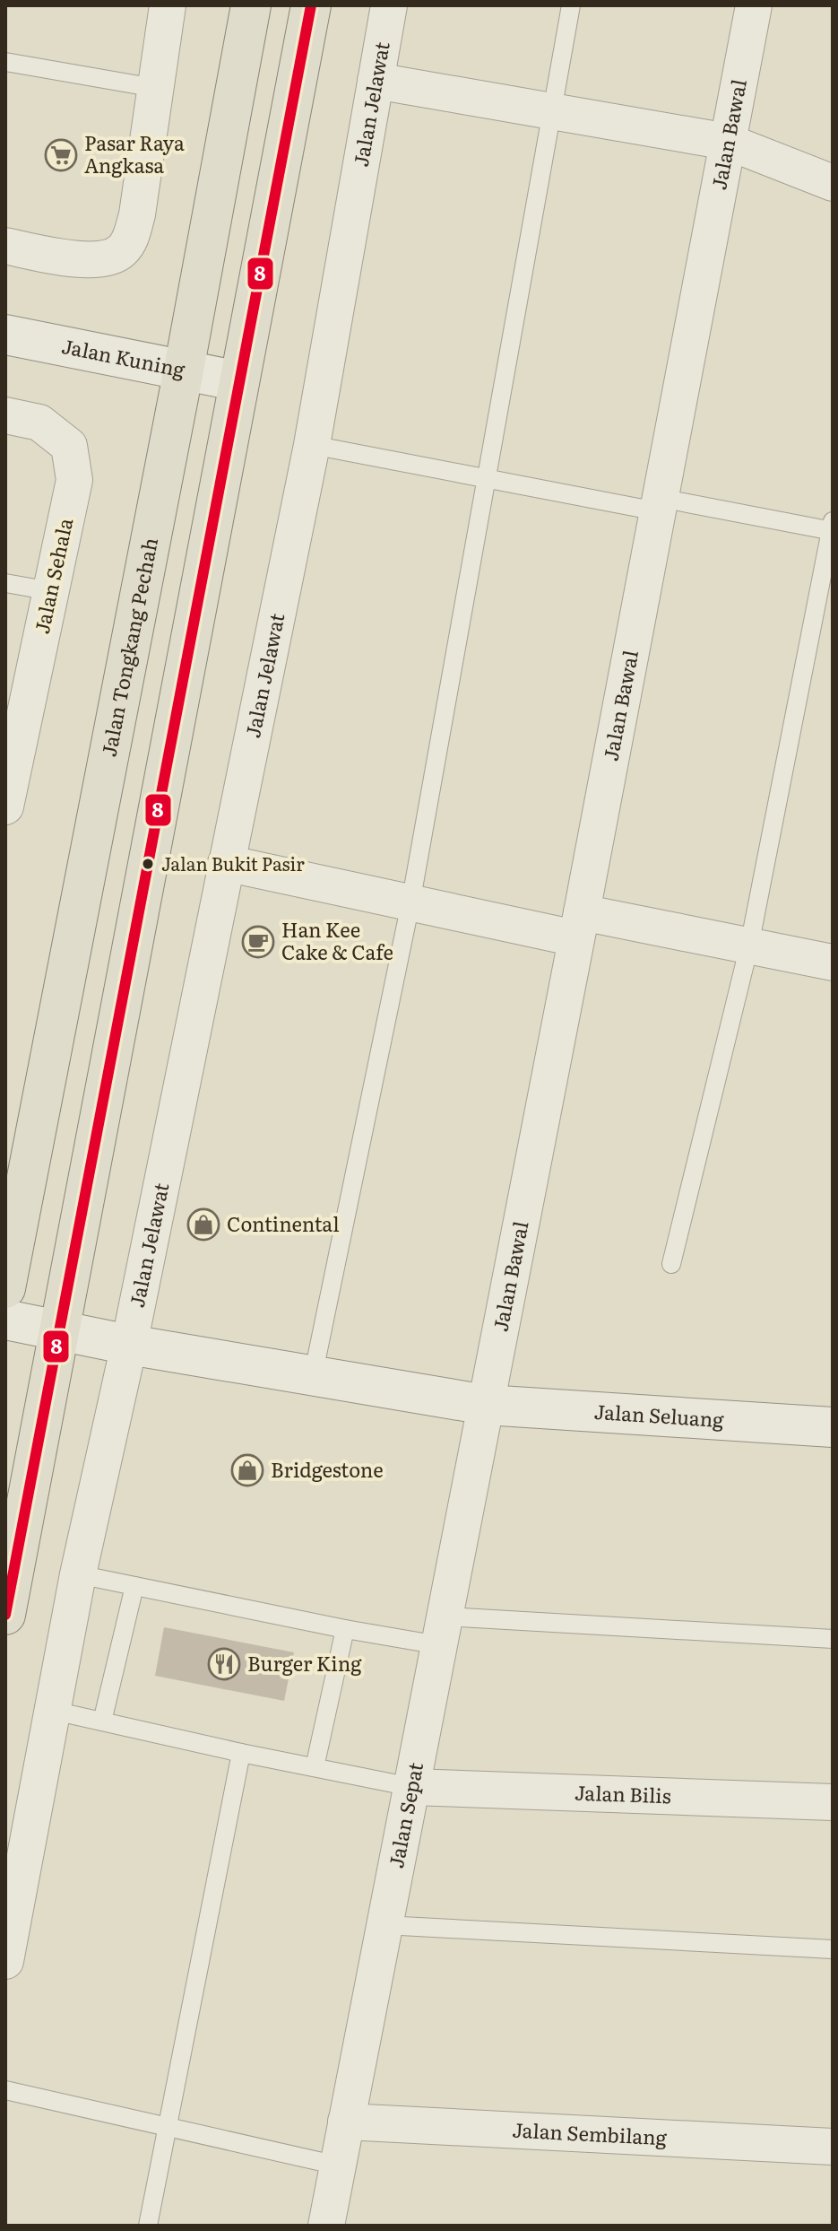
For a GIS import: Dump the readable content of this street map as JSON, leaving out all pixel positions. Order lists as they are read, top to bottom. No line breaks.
{"streets":{"main road":["Jalan Tongkang Pechah"],"street":["Jalan Jelawat","Jalan Bawal","Jalan Kuning","Jalan Sehala","Jalan Seluang","Jalan Bilis","Jalan Sepat","Jalan Sembilang"]},"crossings":[["Jalan Jelawat","Jalan Seluang"],["Jalan Bawal","Jalan Seluang"],["Jalan Bawal","Jalan Sepat"],["Jalan Kuning","Jalan Tongkang Pechah"],["Jalan Seluang","Jalan Sepat"],["Jalan Bilis","Jalan Sepat"],["Jalan Sepat","Jalan Sembilang"]],"places":{"supermarket":["Pasar Raya Angkasa"],"other":["Jalan Bukit Pasir"],"cafe":["Han Kee Cake & Cafe"],"shop":["Continental","Bridgestone"],"restaurant":["Burger King"]},"lines":["transit line 8"]}
